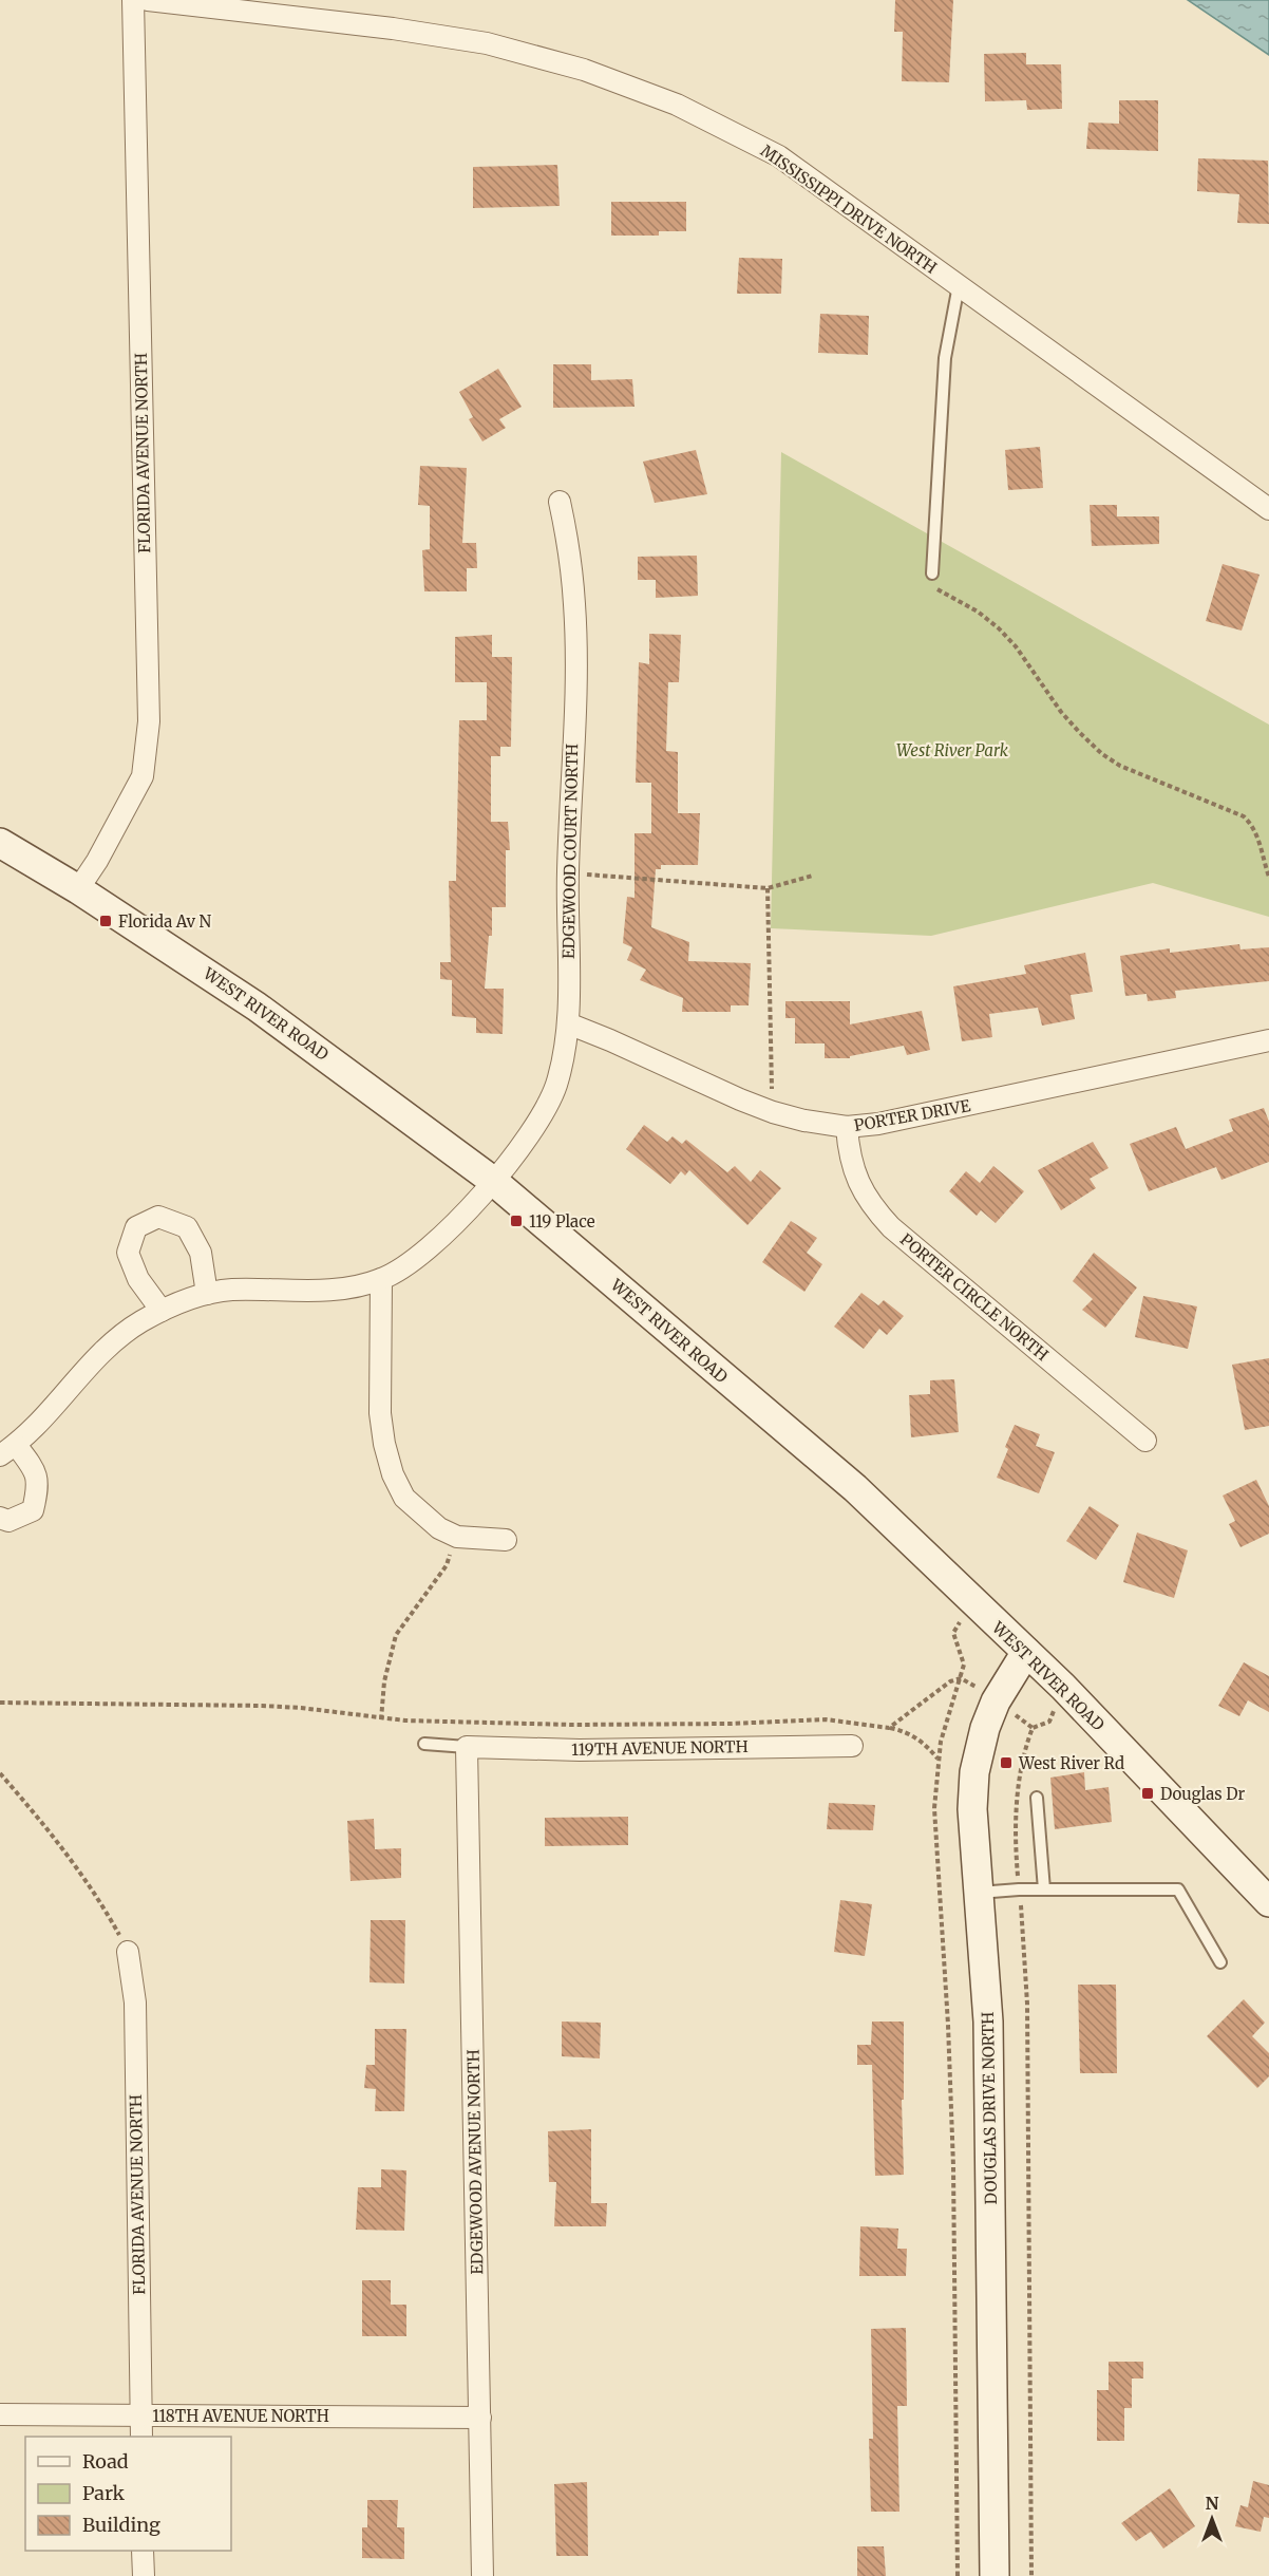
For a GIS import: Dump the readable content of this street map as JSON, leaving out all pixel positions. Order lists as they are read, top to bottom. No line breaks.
{"streets":{"main road":["WEST RIVER ROAD","DOUGLAS DRIVE NORTH"],"street":["MISSISSIPPI DRIVE NORTH","FLORIDA AVENUE NORTH","EDGEWOOD COURT NORTH","PORTER DRIVE","PORTER CIRCLE NORTH","119TH AVENUE NORTH","EDGEWOOD AVENUE NORTH","118TH AVENUE NORTH"]},"crossings":[["FLORIDA AVENUE NORTH","WEST RIVER ROAD"],["FLORIDA AVENUE NORTH","118TH AVENUE NORTH"],["EDGEWOOD COURT NORTH","WEST RIVER ROAD"],["EDGEWOOD COURT NORTH","PORTER DRIVE"],["WEST RIVER ROAD","DOUGLAS DRIVE NORTH"],["PORTER DRIVE","PORTER CIRCLE NORTH"],["119TH AVENUE NORTH","EDGEWOOD AVENUE NORTH"],["EDGEWOOD AVENUE NORTH","118TH AVENUE NORTH"]],"parks":["West River Park"],"places":{"transit":["Florida Av N","119 Place","West River Rd","Douglas Dr"]},"legend":["Road","Park","Building"],"north":"top"}
